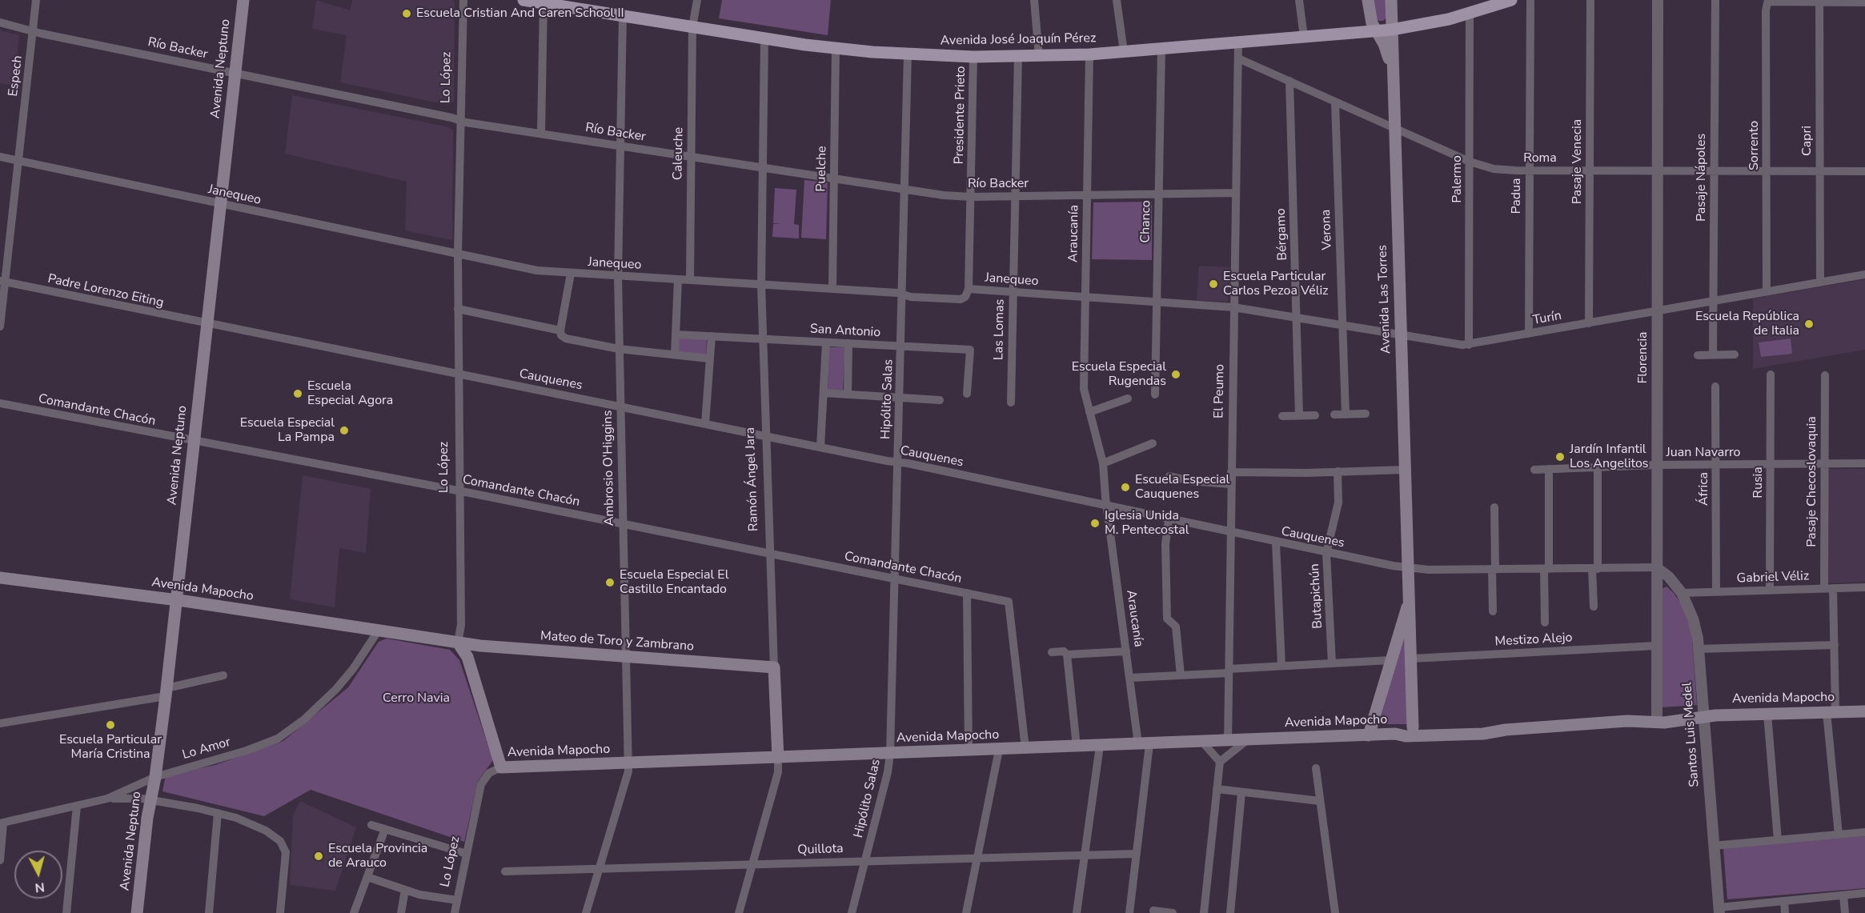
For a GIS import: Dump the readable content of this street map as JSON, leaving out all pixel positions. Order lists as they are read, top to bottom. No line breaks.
{"streets":{"main road":["Avenida José Joaquín Pérez","Avenida Neptuno","Avenida Las Torres","Ramón Ángel Jara","Avenida Mapocho","Mateo de Toro y Zambrano"],"street":["Río Backer","Espech","Lo López","Presidente Prieto","Capri","Sorrento","Caleuche","Roma","Pasaje Venecia","Puelche","Pasaje Nápoles","Palermo","Janequeo","Padua","Chanco","Verona","Araucanía","Bérgamo","Padre Lorenzo Eiting","Turín","Las Lomas","San Antonio","Florencia","Cauquenes","El Peumo","Hipólito Salas","Comandante Chacón","Juan Navarro","Ambrosio O'Higgins","Pasaje Checoslovaquia","Rusia","África","Gabriel Véliz","Butapichún","Mestizo Alejo","Santos Luis Medel","Lo Amor","Quillota"]},"crossings":[["Avenida José Joaquín Pérez","Presidente Prieto"],["Avenida José Joaquín Pérez","Caleuche"],["Avenida José Joaquín Pérez","Puelche"],["Avenida José Joaquín Pérez","Palermo"],["Avenida José Joaquín Pérez","Chanco"],["Avenida José Joaquín Pérez","Araucanía"],["Avenida José Joaquín Pérez","Avenida Las Torres"],["Avenida José Joaquín Pérez","Las Lomas"],["Avenida José Joaquín Pérez","El Peumo"],["Avenida José Joaquín Pérez","Hipólito Salas"],["Avenida José Joaquín Pérez","Ambrosio O'Higgins"],["Avenida José Joaquín Pérez","Ramón Ángel Jara"],["Río Backer","Avenida Neptuno"],["Río Backer","Espech"],["Río Backer","Lo López"],["Río Backer","Presidente Prieto"],["Río Backer","Caleuche"],["Río Backer","Puelche"],["Río Backer","Chanco"],["Río Backer","Araucanía"],["Río Backer","Las Lomas"],["Río Backer","El Peumo"],["Río Backer","Hipólito Salas"],["Río Backer","Ambrosio O'Higgins"],["Río Backer","Ramón Ángel Jara"],["Avenida Neptuno","Janequeo"],["Avenida Neptuno","Padre Lorenzo Eiting"],["Avenida Neptuno","Cauquenes"],["Avenida Neptuno","Comandante Chacón"],["Avenida Neptuno","Avenida Mapocho"],["Avenida Neptuno","Lo Amor"],["Espech","Janequeo"],["Espech","Padre Lorenzo Eiting"],["Lo López","Janequeo"],["Lo López","Cauquenes"],["Lo López","Comandante Chacón"],["Lo López","Avenida Mapocho"],["Lo López","Mateo de Toro y Zambrano"],["Presidente Prieto","Janequeo"],["Capri","Roma"],["Capri","Turín"],["Sorrento","Roma"],["Sorrento","Turín"],["Caleuche","Janequeo"],["Roma","Pasaje Venecia"],["Roma","Pasaje Nápoles"],["Roma","Palermo"],["Roma","Padua"],["Roma","Verona"],["Roma","Bérgamo"],["Roma","Avenida Las Torres"],["Roma","Florencia"],["Roma","El Peumo"],["Pasaje Venecia","Turín"],["Puelche","Janequeo"],["Pasaje Nápoles","Turín"],["Palermo","Turín"],["Janequeo","Chanco"],["Janequeo","Araucanía"],["Janequeo","Turín"],["Janequeo","Las Lomas"],["Janequeo","El Peumo"],["Janequeo","Hipólito Salas"],["Janequeo","Ambrosio O'Higgins"],["Janequeo","Ramón Ángel Jara"],["Padua","Turín"],["Verona","Turín"],["Araucanía","Cauquenes"],["Araucanía","Avenida Mapocho"],["Araucanía","Quillota"],["Bérgamo","Turín"],["Padre Lorenzo Eiting","Cauquenes"],["Avenida Las Torres","Turín"],["Avenida Las Torres","Cauquenes"],["Avenida Las Torres","Avenida Mapocho"],["Avenida Las Torres","Mestizo Alejo"],["Turín","Florencia"],["Turín","El Peumo"],["San Antonio","Hipólito Salas"],["San Antonio","Ramón Ángel Jara"],["Florencia","Cauquenes"],["Florencia","Juan Navarro"],["Florencia","Avenida Mapocho"],["Florencia","Mestizo Alejo"],["Florencia","Santos Luis Medel"],["Cauquenes","El Peumo"],["Cauquenes","Hipólito Salas"],["Cauquenes","Ambrosio O'Higgins"],["Cauquenes","Ramón Ángel Jara"],["Cauquenes","Butapichún"],["Cauquenes","Santos Luis Medel"],["El Peumo","Avenida Mapocho"],["Hipólito Salas","Comandante Chacón"],["Hipólito Salas","Avenida Mapocho"],["Hipólito Salas","Quillota"],["Comandante Chacón","Ambrosio O'Higgins"],["Comandante Chacón","Ramón Ángel Jara"],["Comandante Chacón","Avenida Mapocho"],["Juan Navarro","Pasaje Checoslovaquia"],["Juan Navarro","Rusia"],["Juan Navarro","África"],["Ambrosio O'Higgins","Avenida Mapocho"],["Ambrosio O'Higgins","Mateo de Toro y Zambrano"],["Ambrosio O'Higgins","Quillota"],["Ramón Ángel Jara","Avenida Mapocho"],["Ramón Ángel Jara","Mateo de Toro y Zambrano"],["Ramón Ángel Jara","Quillota"],["Pasaje Checoslovaquia","Gabriel Véliz"],["Pasaje Checoslovaquia","Avenida Mapocho"],["Rusia","Gabriel Véliz"],["África","Gabriel Véliz"],["Gabriel Véliz","Santos Luis Medel"],["Avenida Mapocho","Mateo de Toro y Zambrano"],["Avenida Mapocho","Santos Luis Medel"],["Avenida Mapocho","Lo Amor"]],"parks":["Cerro Navia"],"places":["Escuela Cristian And Caren School II","Escuela Particular Carlos Pezoa Véliz","Escuela República de Italia","Escuela Especial Rugendas","Escuela Especial Agora","Escuela Especial La Pampa","Jardín Infantil Los Angelitos","Escuela Especial Cauquenes","Iglesia Unida M. Pentecostal","Escuela Especial El Castillo Encantado","Escuela Particular María Cristina","Escuela Provincia de Arauco"],"north":"bottom"}
